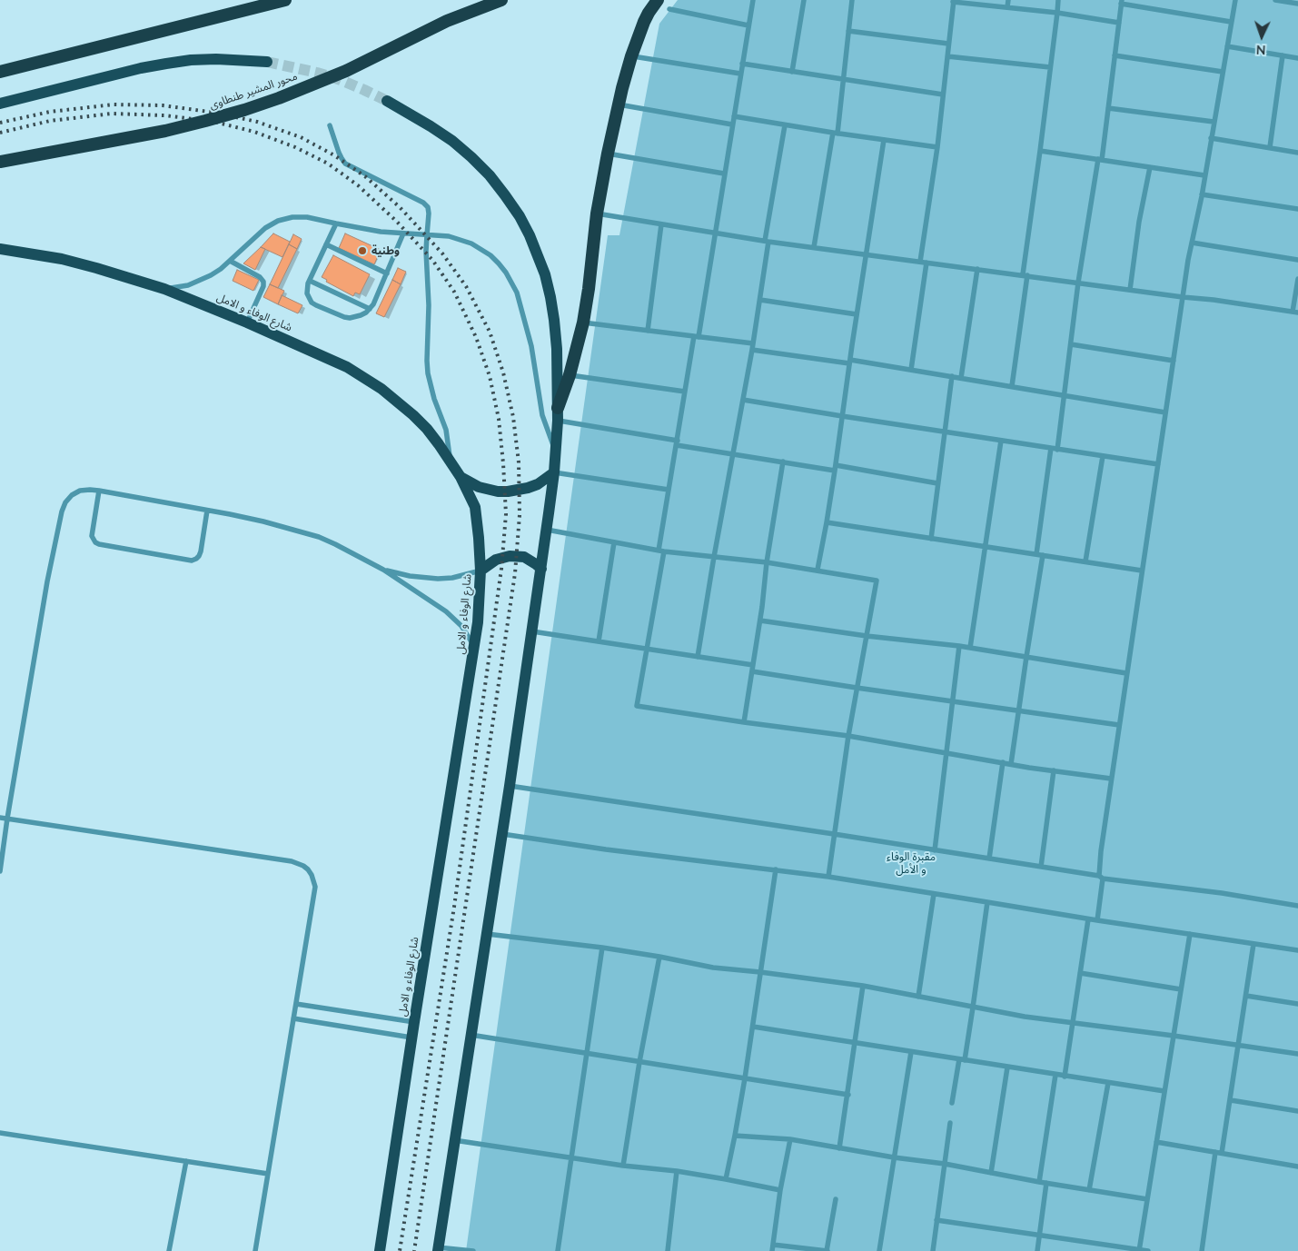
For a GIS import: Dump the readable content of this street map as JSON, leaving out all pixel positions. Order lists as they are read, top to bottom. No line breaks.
{"streets":{"highway":["محور المشير طنطاوى"],"main road":["شارع الوفاء و الامل"]},"parks":["مقبرة الوفاء و الأمل"],"places":["وطنية"],"north":"bottom"}
